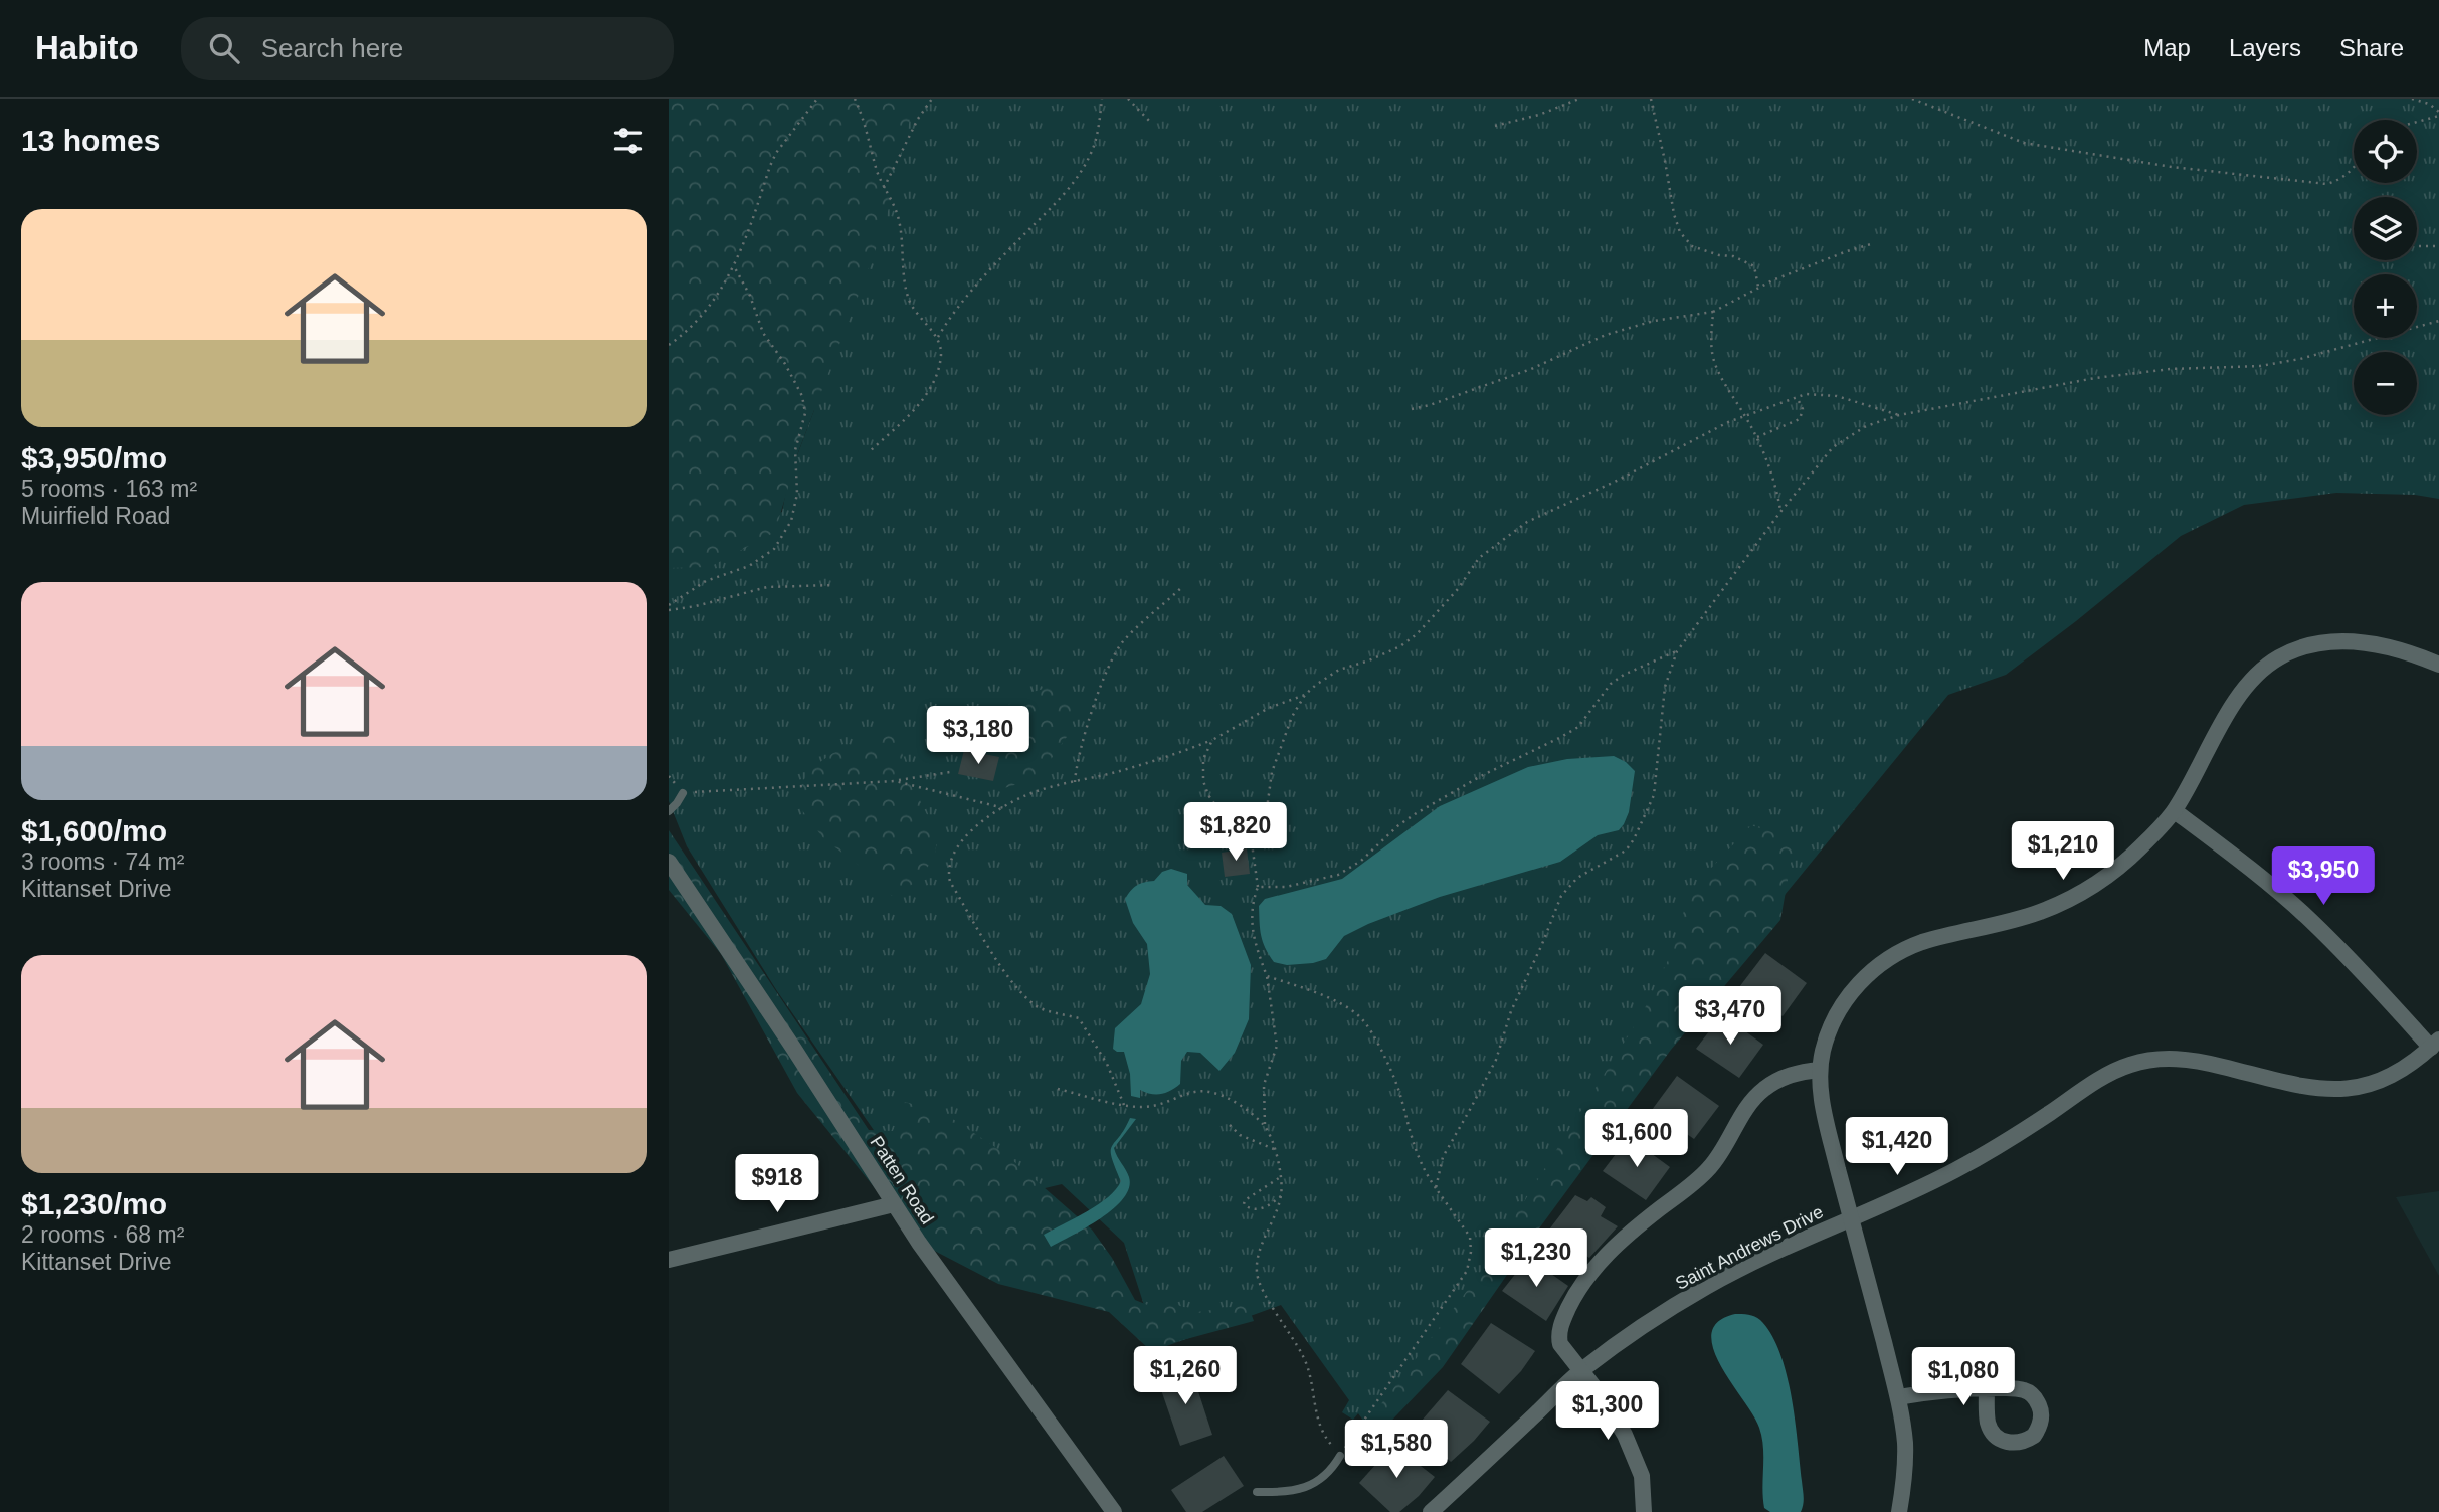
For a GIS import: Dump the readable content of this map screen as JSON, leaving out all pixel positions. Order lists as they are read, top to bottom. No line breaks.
{"streets":{"street":["Patten Road","Saint Andrews Drive"]},"page":{"header":"Habito","search":"Search here","nav":["Map","Layers","Share"],"heading":"13 homes","map_buttons":["+","−"],"list":[{"name":"$3,950/mo","note":"5 rooms · 163 m² · Muirfield Road"},{"name":"$1,600/mo","note":"3 rooms · 74 m² · Kittanset Drive"},{"name":"$1,230/mo","note":"2 rooms · 68 m² · Kittanset Drive"}],"price":["$3,180","$1,820","$1,210","$3,950","$3,470","$1,600","$1,420","$918","$1,230","$1,260","$1,080","$1,300","$1,580"]}}
